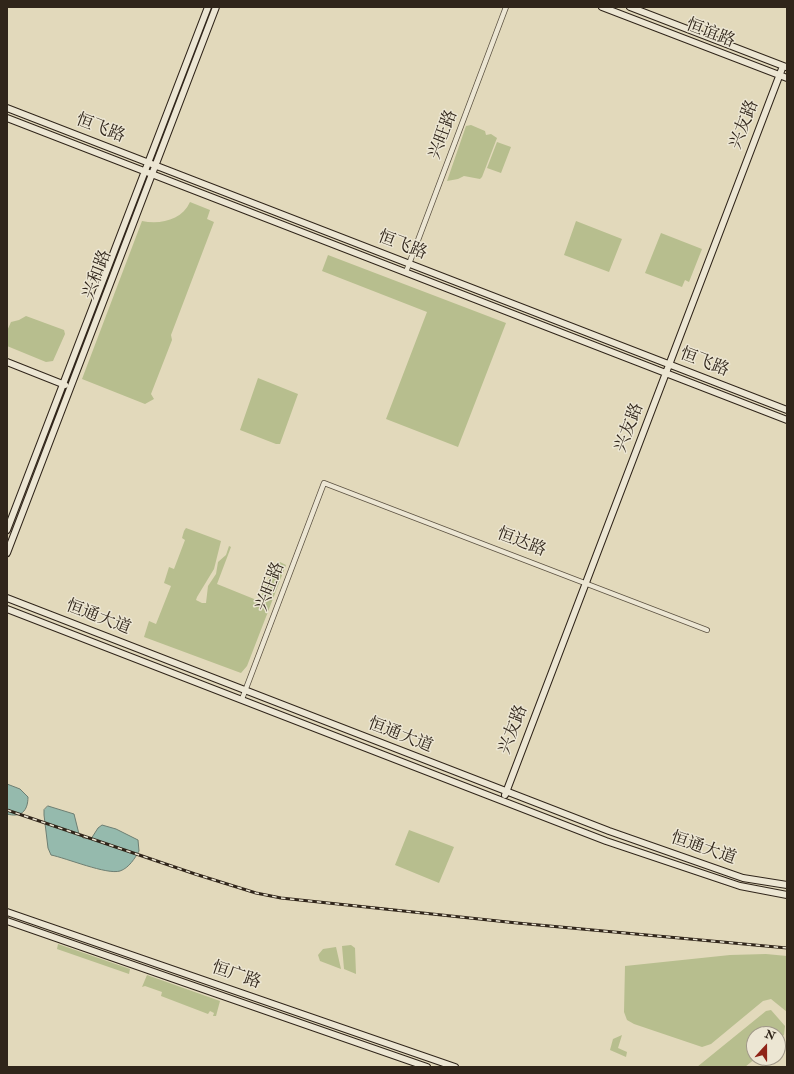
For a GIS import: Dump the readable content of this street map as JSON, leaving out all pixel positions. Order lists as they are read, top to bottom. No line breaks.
{"streets":{"main road":["恒谊路","兴友路","恒飞路","兴和路","恒通大道","恒广路"],"street":["兴旺路","恒达路"]},"crossings":[["恒谊路","兴友路"],["兴友路","恒飞路"],["兴友路","恒达路"],["兴友路","恒通大道"],["恒飞路","兴旺路"],["恒飞路","兴和路"],["兴旺路","恒达路"],["兴旺路","恒通大道"]],"north":"top"}
